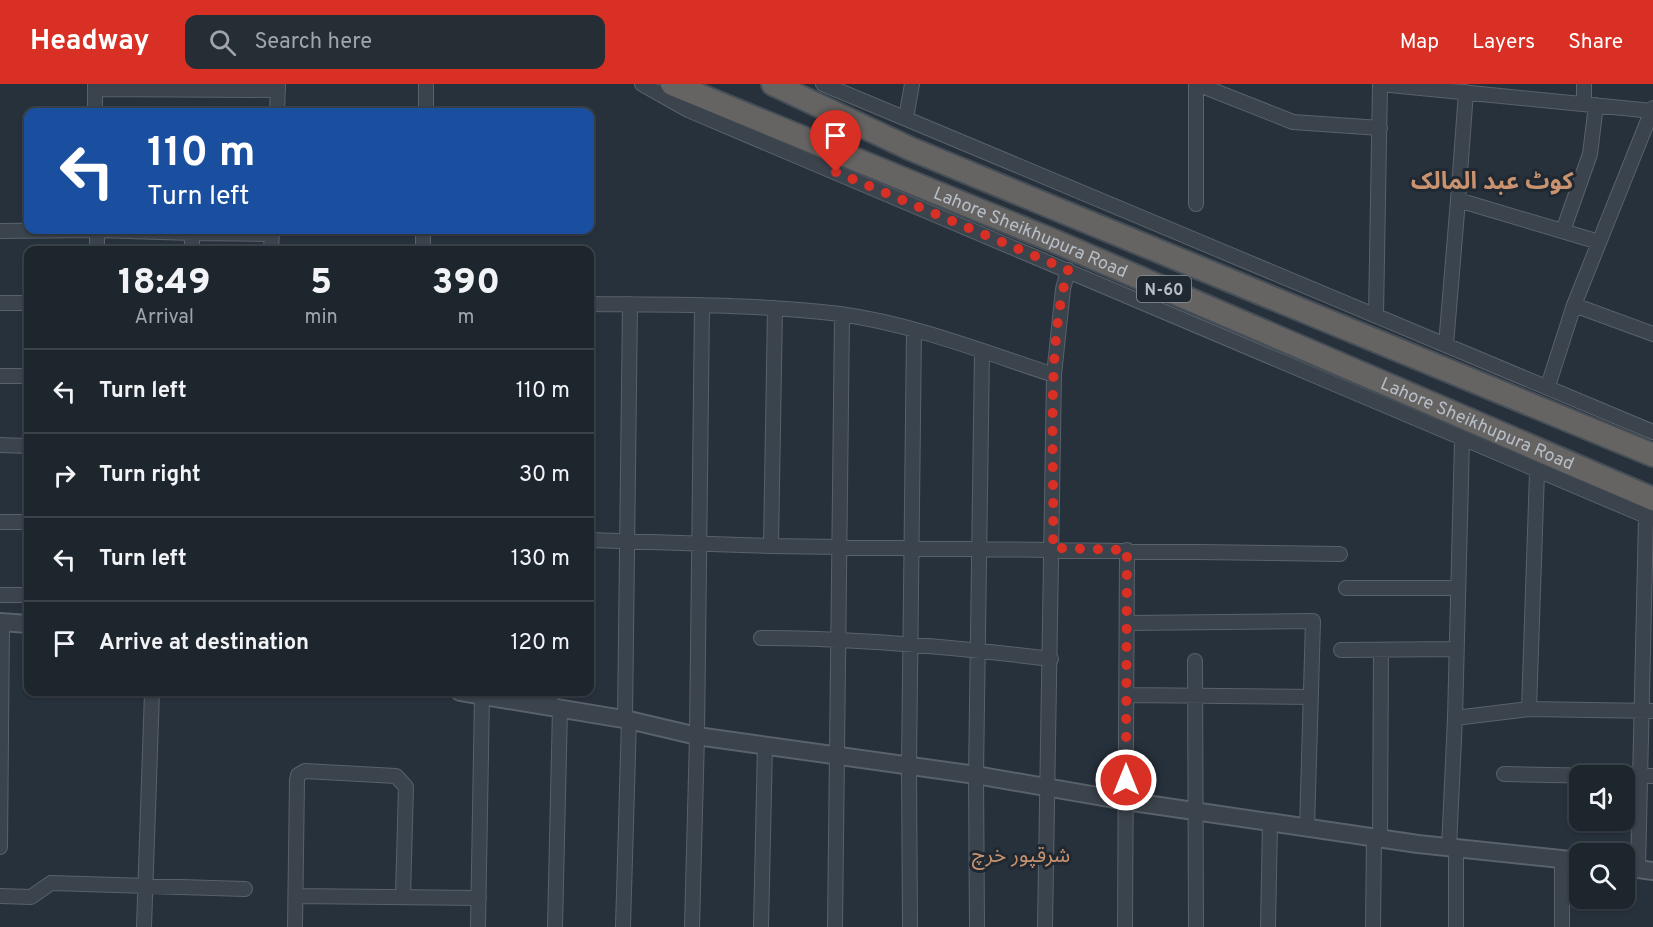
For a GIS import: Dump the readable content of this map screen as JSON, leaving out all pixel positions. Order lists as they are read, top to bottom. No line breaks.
{"streets":{"highway":["Lahore Sheikhupura Road","N-60"]},"districts":["کوٹ عبد المالک","شرقپور خرچ"],"page":{"header":"Headway","search":"Search here","nav":["Map","Layers","Share"],"turn":["110 m","Turn left"],"eta":["18:49","Arrival","5","min","390","m"],"list":[{"name":"Turn left","value":"110 m"},{"name":"Turn right","value":"30 m"},{"name":"Turn left","value":"130 m"},{"name":"Arrive at destination","value":"120 m"}]}}
